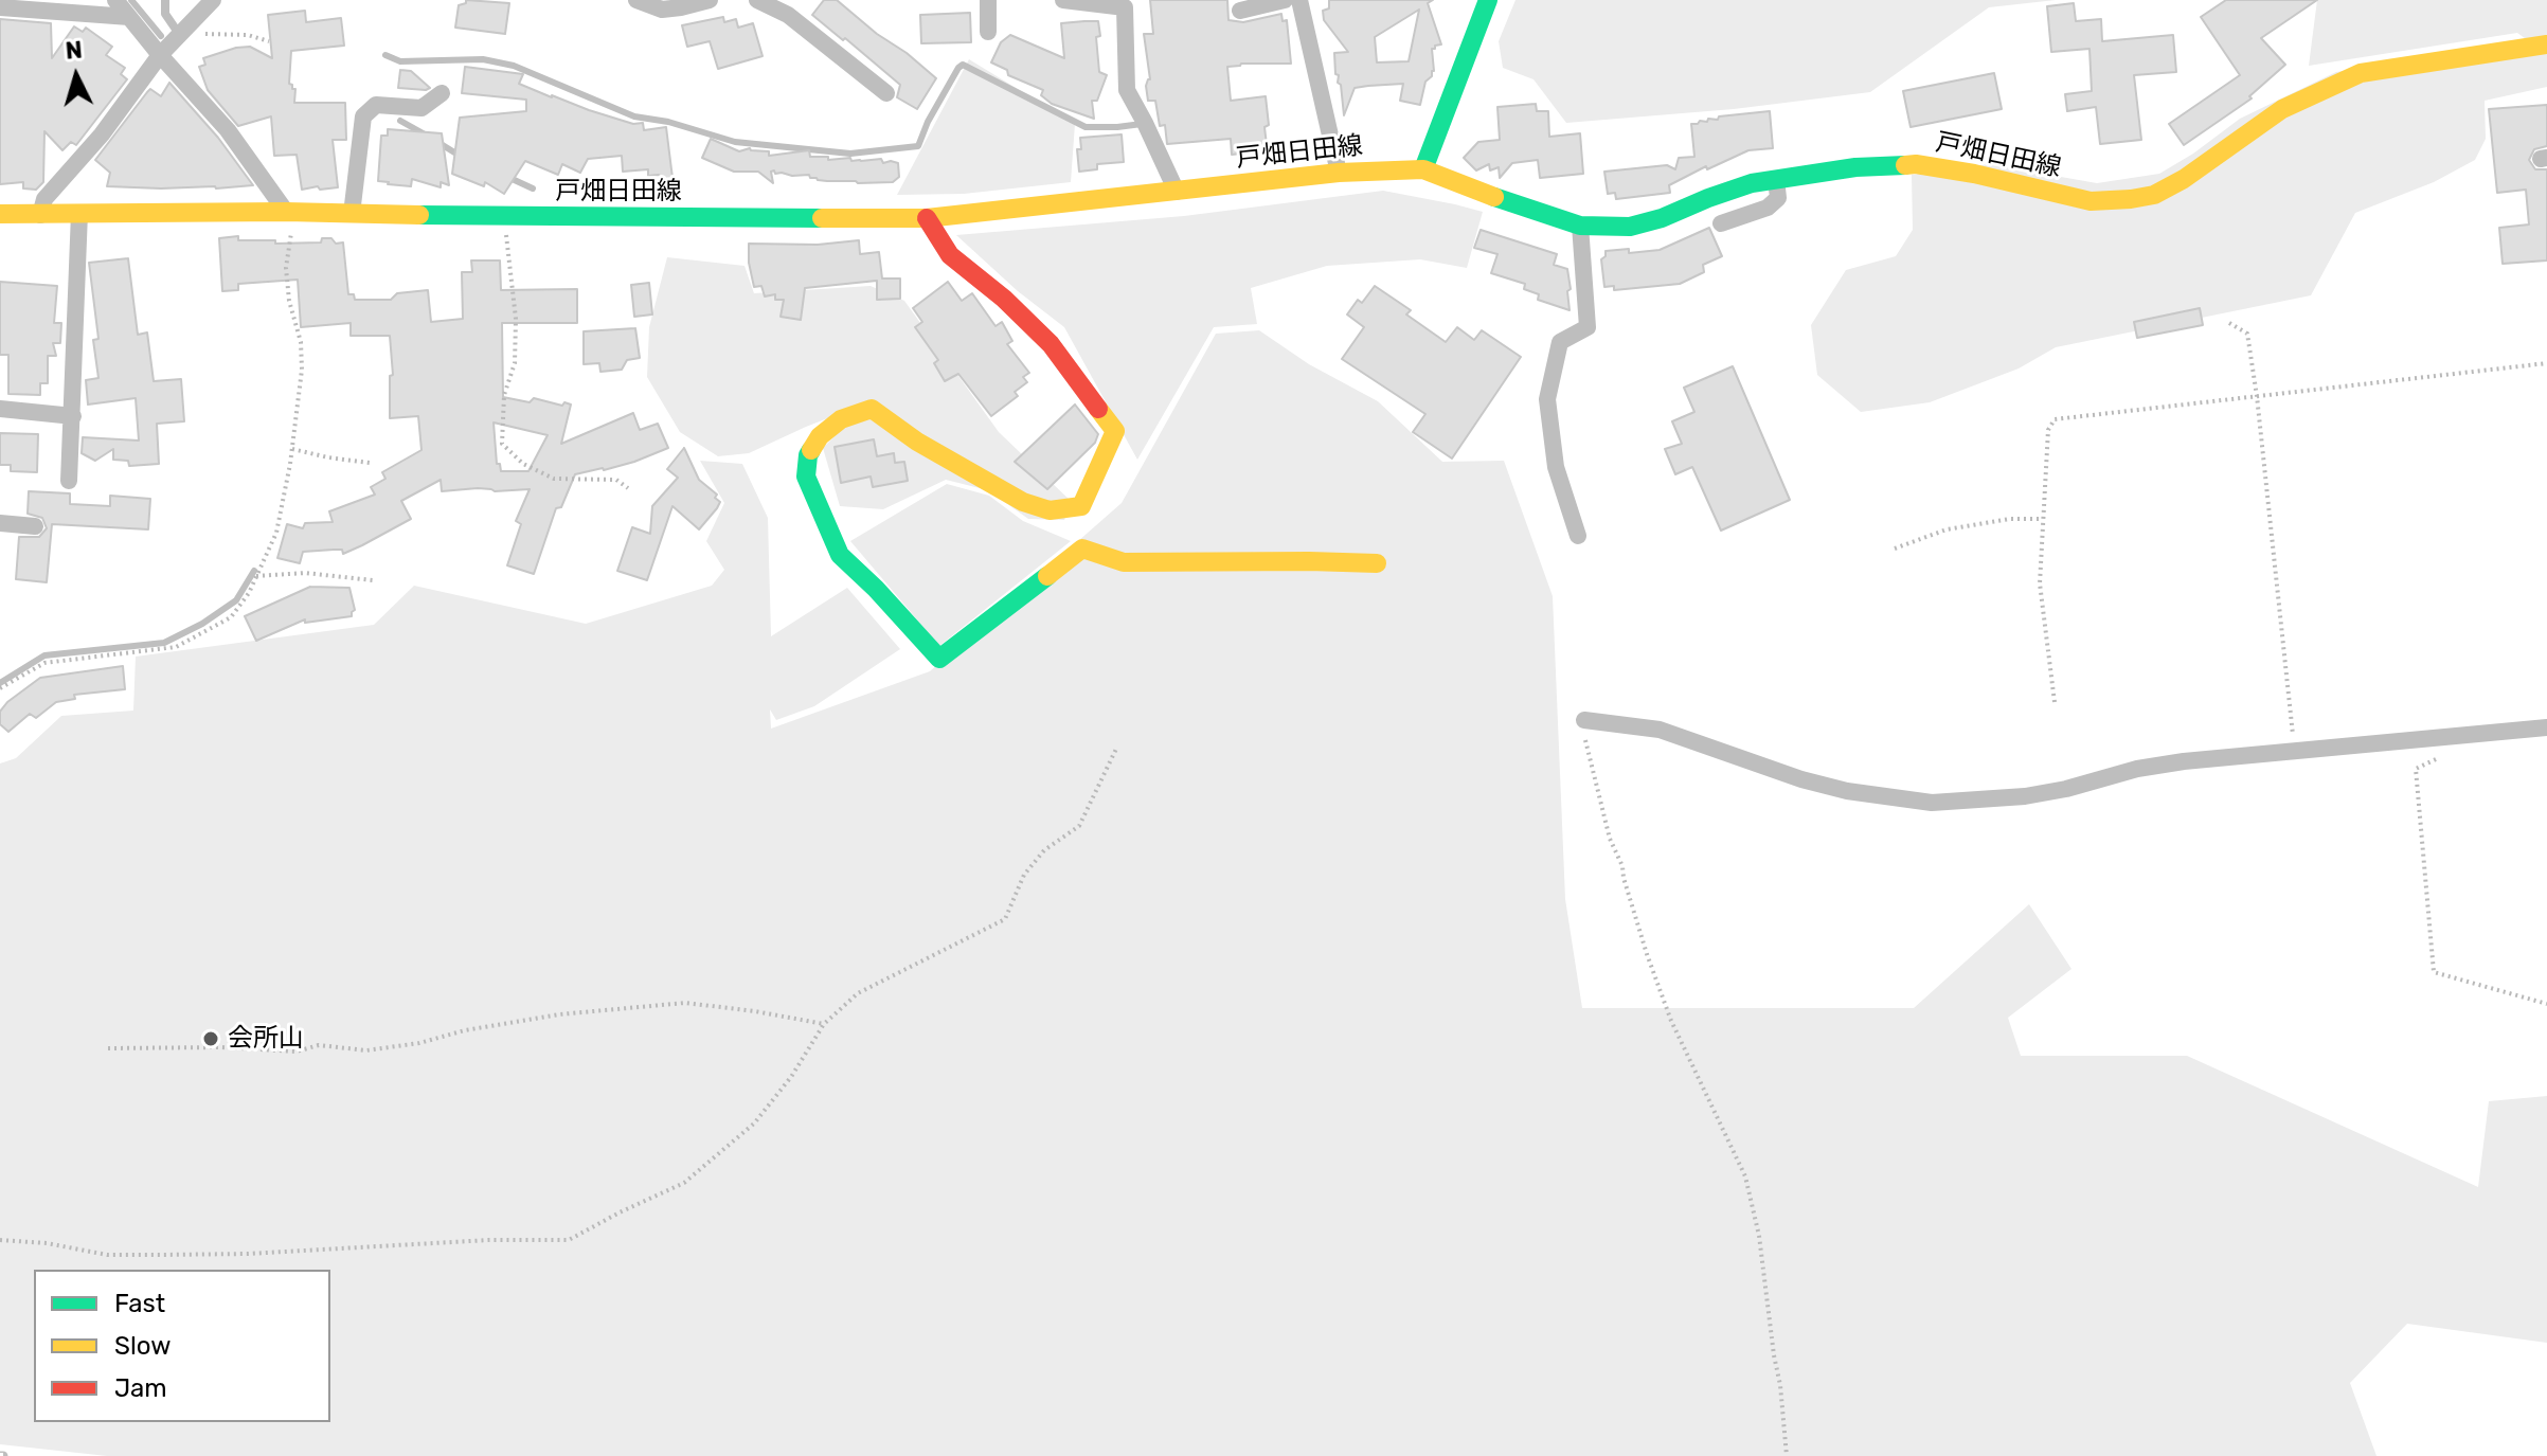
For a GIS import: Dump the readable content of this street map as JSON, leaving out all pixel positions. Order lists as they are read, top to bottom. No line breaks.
{"streets":{"main road":["戸畑日田線"]},"places":["会所山"],"legend":["Fast","Slow","Jam"],"north":"top"}
